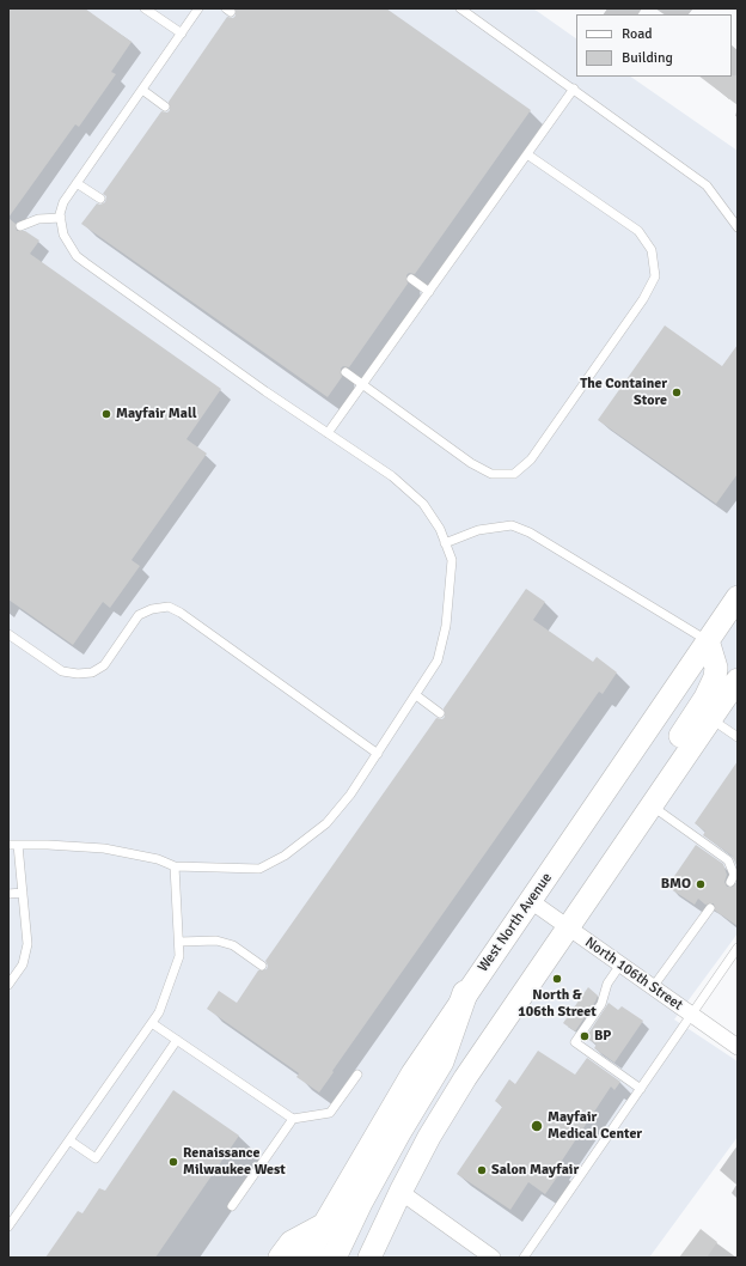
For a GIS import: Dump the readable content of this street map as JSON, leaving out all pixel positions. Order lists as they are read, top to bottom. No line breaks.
{"streets":{"main road":["West North Avenue"],"street":["North 106th Street"]},"crossings":[["West North Avenue","North 106th Street"]],"places":["The Container Store","Mayfair Mall","BMO","North & 106th Street","BP","Mayfair Medical Center","Renaissance Milwaukee West","Salon Mayfair"],"legend":["Road","Building"]}
